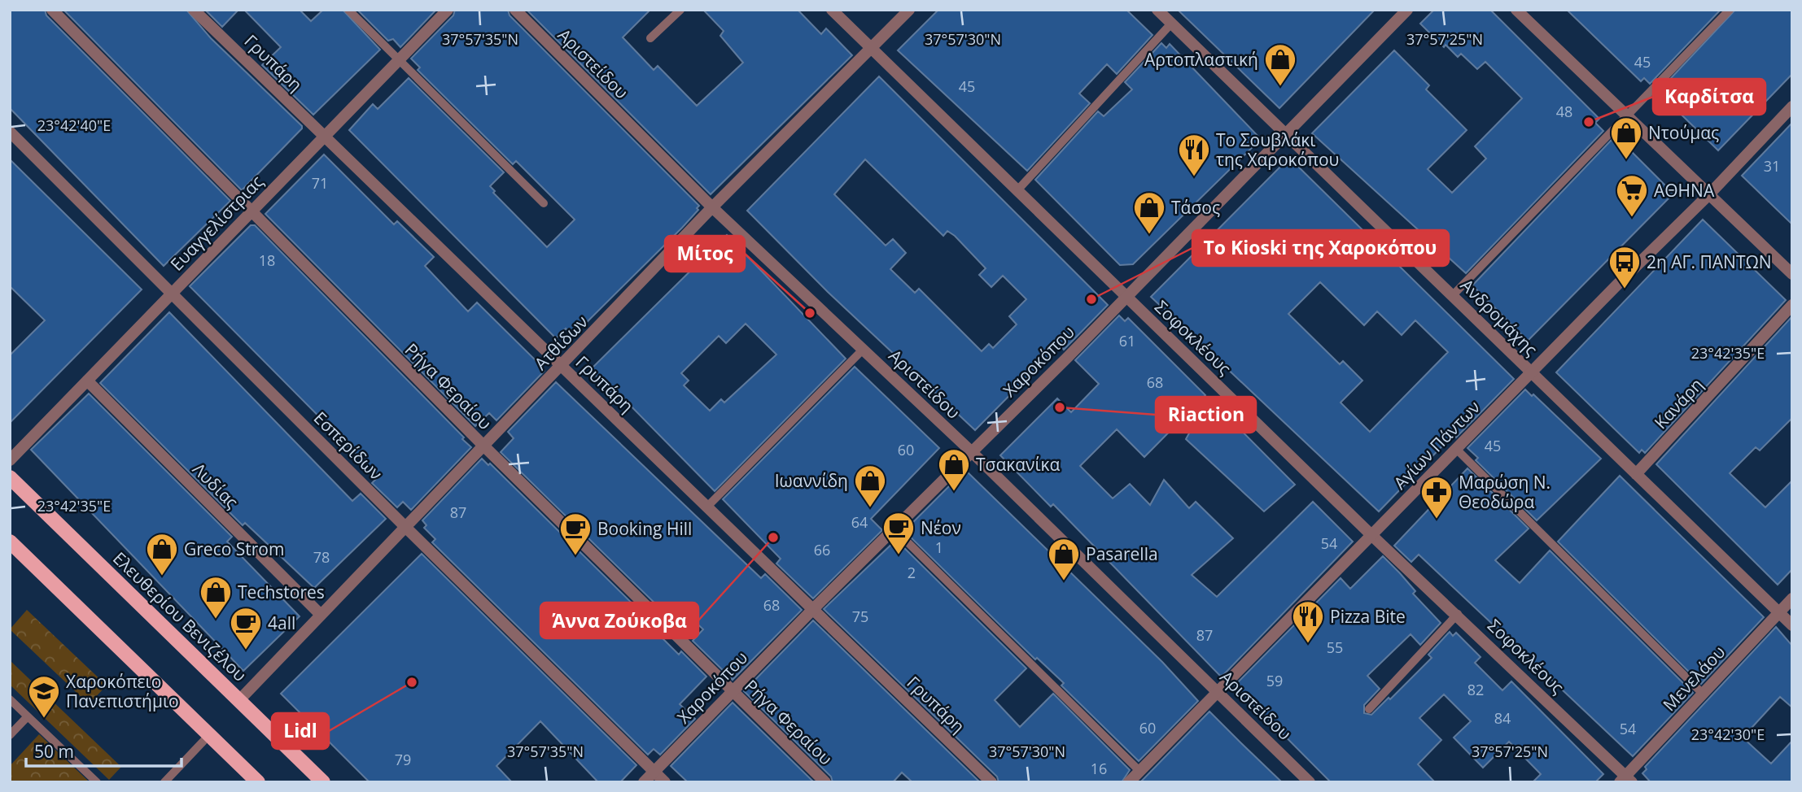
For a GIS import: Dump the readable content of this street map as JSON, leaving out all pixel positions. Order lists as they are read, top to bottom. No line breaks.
{"streets":{"main road":["Ελευθερίου Βενιζέλου"],"street":["Γρυπάρη","Αριστείδου","Ευαγγελίστριας","Ανδρομάχης","Σοφοκλέους","Ατθίδων","Χαροκόπου","Ρήγα Φεραίου","Κανάρη","Αγίων Πάντων","Εσπερίδων","Λυδίας","Μενελάου"]},"crossings":[["Γρυπάρη","Ευαγγελίστριας"],["Γρυπάρη","Ατθίδων"],["Γρυπάρη","Χαροκόπου"],["Αριστείδου","Ατθίδων"],["Αριστείδου","Χαροκόπου"],["Αριστείδου","Αγίων Πάντων"],["Ευαγγελίστριας","Ρήγα Φεραίου"],["Ευαγγελίστριας","Εσπερίδων"],["Ευαγγελίστριας","Λυδίας"],["Ανδρομάχης","Χαροκόπου"],["Ανδρομάχης","Κανάρη"],["Ανδρομάχης","Αγίων Πάντων"],["Ανδρομάχης","Μενελάου"],["Σοφοκλέους","Ατθίδων"],["Σοφοκλέους","Χαροκόπου"],["Σοφοκλέους","Αγίων Πάντων"],["Σοφοκλέους","Μενελάου"],["Ατθίδων","Ρήγα Φεραίου"],["Ατθίδων","Εσπερίδων"],["Ατθίδων","Λυδίας"],["Ατθίδων","Ελευθερίου Βενιζέλου"],["Χαροκόπου","Ρήγα Φεραίου"],["Χαροκόπου","Εσπερίδων"]],"places":{"shop":["Αρτοπλαστική","Ντούμας","Τάσος","Τσακανίκα","Ιωαννίδη","Greco Strom","Pasarella","Techstores"],"other":["Καρδίτσα","Το Kioski της Χαροκόπου","Μίτος","Riaction","Άννα Ζούκοβα","Lidl"],"restaurant":["Το Σουβλάκι της Χαροκόπου","Pizza Bite"],"supermarket":["ΑΘΗΝΑ"],"bus stop":["2η ΑΓ. ΠΑΝΤΩΝ"],"pharmacy":["Μαρώση Ν. Θεοδώρα"],"cafe":["Νέον","Booking Hill","4all"],"school or university":["Χαροκόπειο Πανεπιστήμιο"]},"house_numbers":["45","45","48","31","71","18","61","68","45","60","87","64","54","1","66","78","2","68","75","87","55","59","82","84","60","54","79","16"],"scale_bar":"50 m","coordinates":["37°57'35\"N","37°57'30\"N","37°57'25\"N","23°42'40\"E","23°42'35\"E","23°42'30\"E"]}
